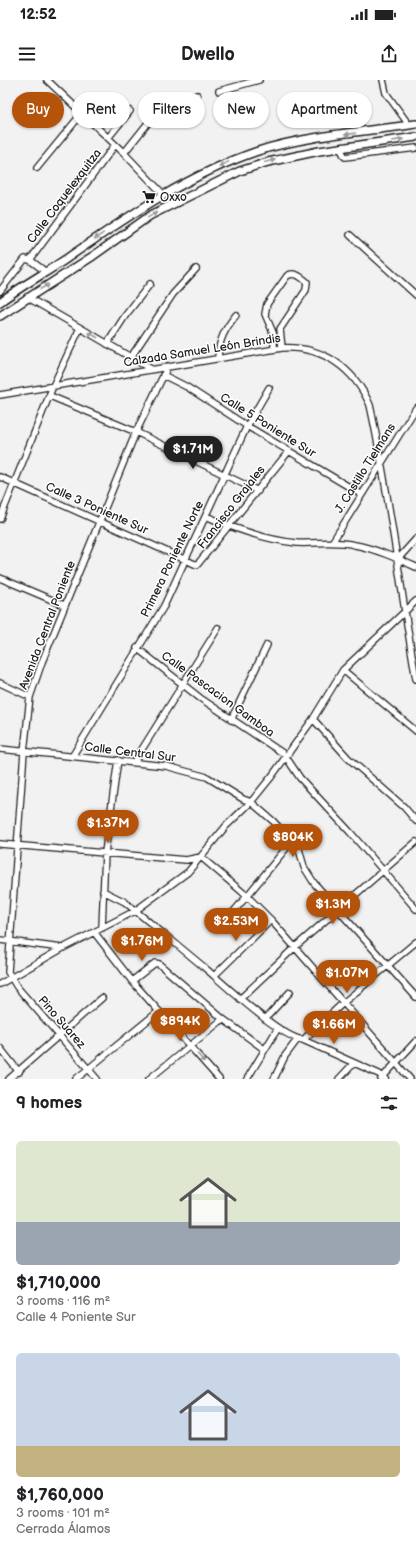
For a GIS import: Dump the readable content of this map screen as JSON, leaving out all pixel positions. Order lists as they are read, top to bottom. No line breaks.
{"streets":{"street":["Calle Coquelexquitza","Calzada Samuel León Brindis","Calle 5 Poniente Sur","J. Castillo Tielmans","Francisco Grajales","Calle 3 Poniente Sur","Primera Poniente Norte","Avenida Central Poniente","Calle Pascacion Gamboa","Calle Central Sur","Pino Suarez"]},"crossings":[["Calzada Samuel León Brindis","J. Castillo Tielmans"],["Calzada Samuel León Brindis","Avenida Central Poniente"],["Calle 5 Poniente Sur","J. Castillo Tielmans"],["Calle 5 Poniente Sur","Francisco Grajales"],["Calle 5 Poniente Sur","Primera Poniente Norte"],["Calle 5 Poniente Sur","Avenida Central Poniente"],["Francisco Grajales","Calle 3 Poniente Sur"],["Francisco Grajales","Primera Poniente Norte"],["Calle 3 Poniente Sur","Primera Poniente Norte"],["Calle 3 Poniente Sur","Avenida Central Poniente"],["Primera Poniente Norte","Calle Pascacion Gamboa"],["Primera Poniente Norte","Calle Central Sur"],["Avenida Central Poniente","Calle Central Sur"],["Avenida Central Poniente","Pino Suarez"]],"places":{"supermarket":["Oxxo"]},"page":{"status":"12:52","header":"Dwello","chip":["Buy","Rent","Filters","New","Apartment"],"price":["$1.71M","$1.37M","$804K","$1.3M","$2.53M","$1.76M","$1.07M","$894K","$1.66M"],"heading":"9 homes","list":[{"name":"$1,710,000","note":"3 rooms · 116 m² · Calle 4 Poniente Sur"},{"name":"$1,760,000","note":"3 rooms · 101 m² · Cerrada Álamos"}]}}
